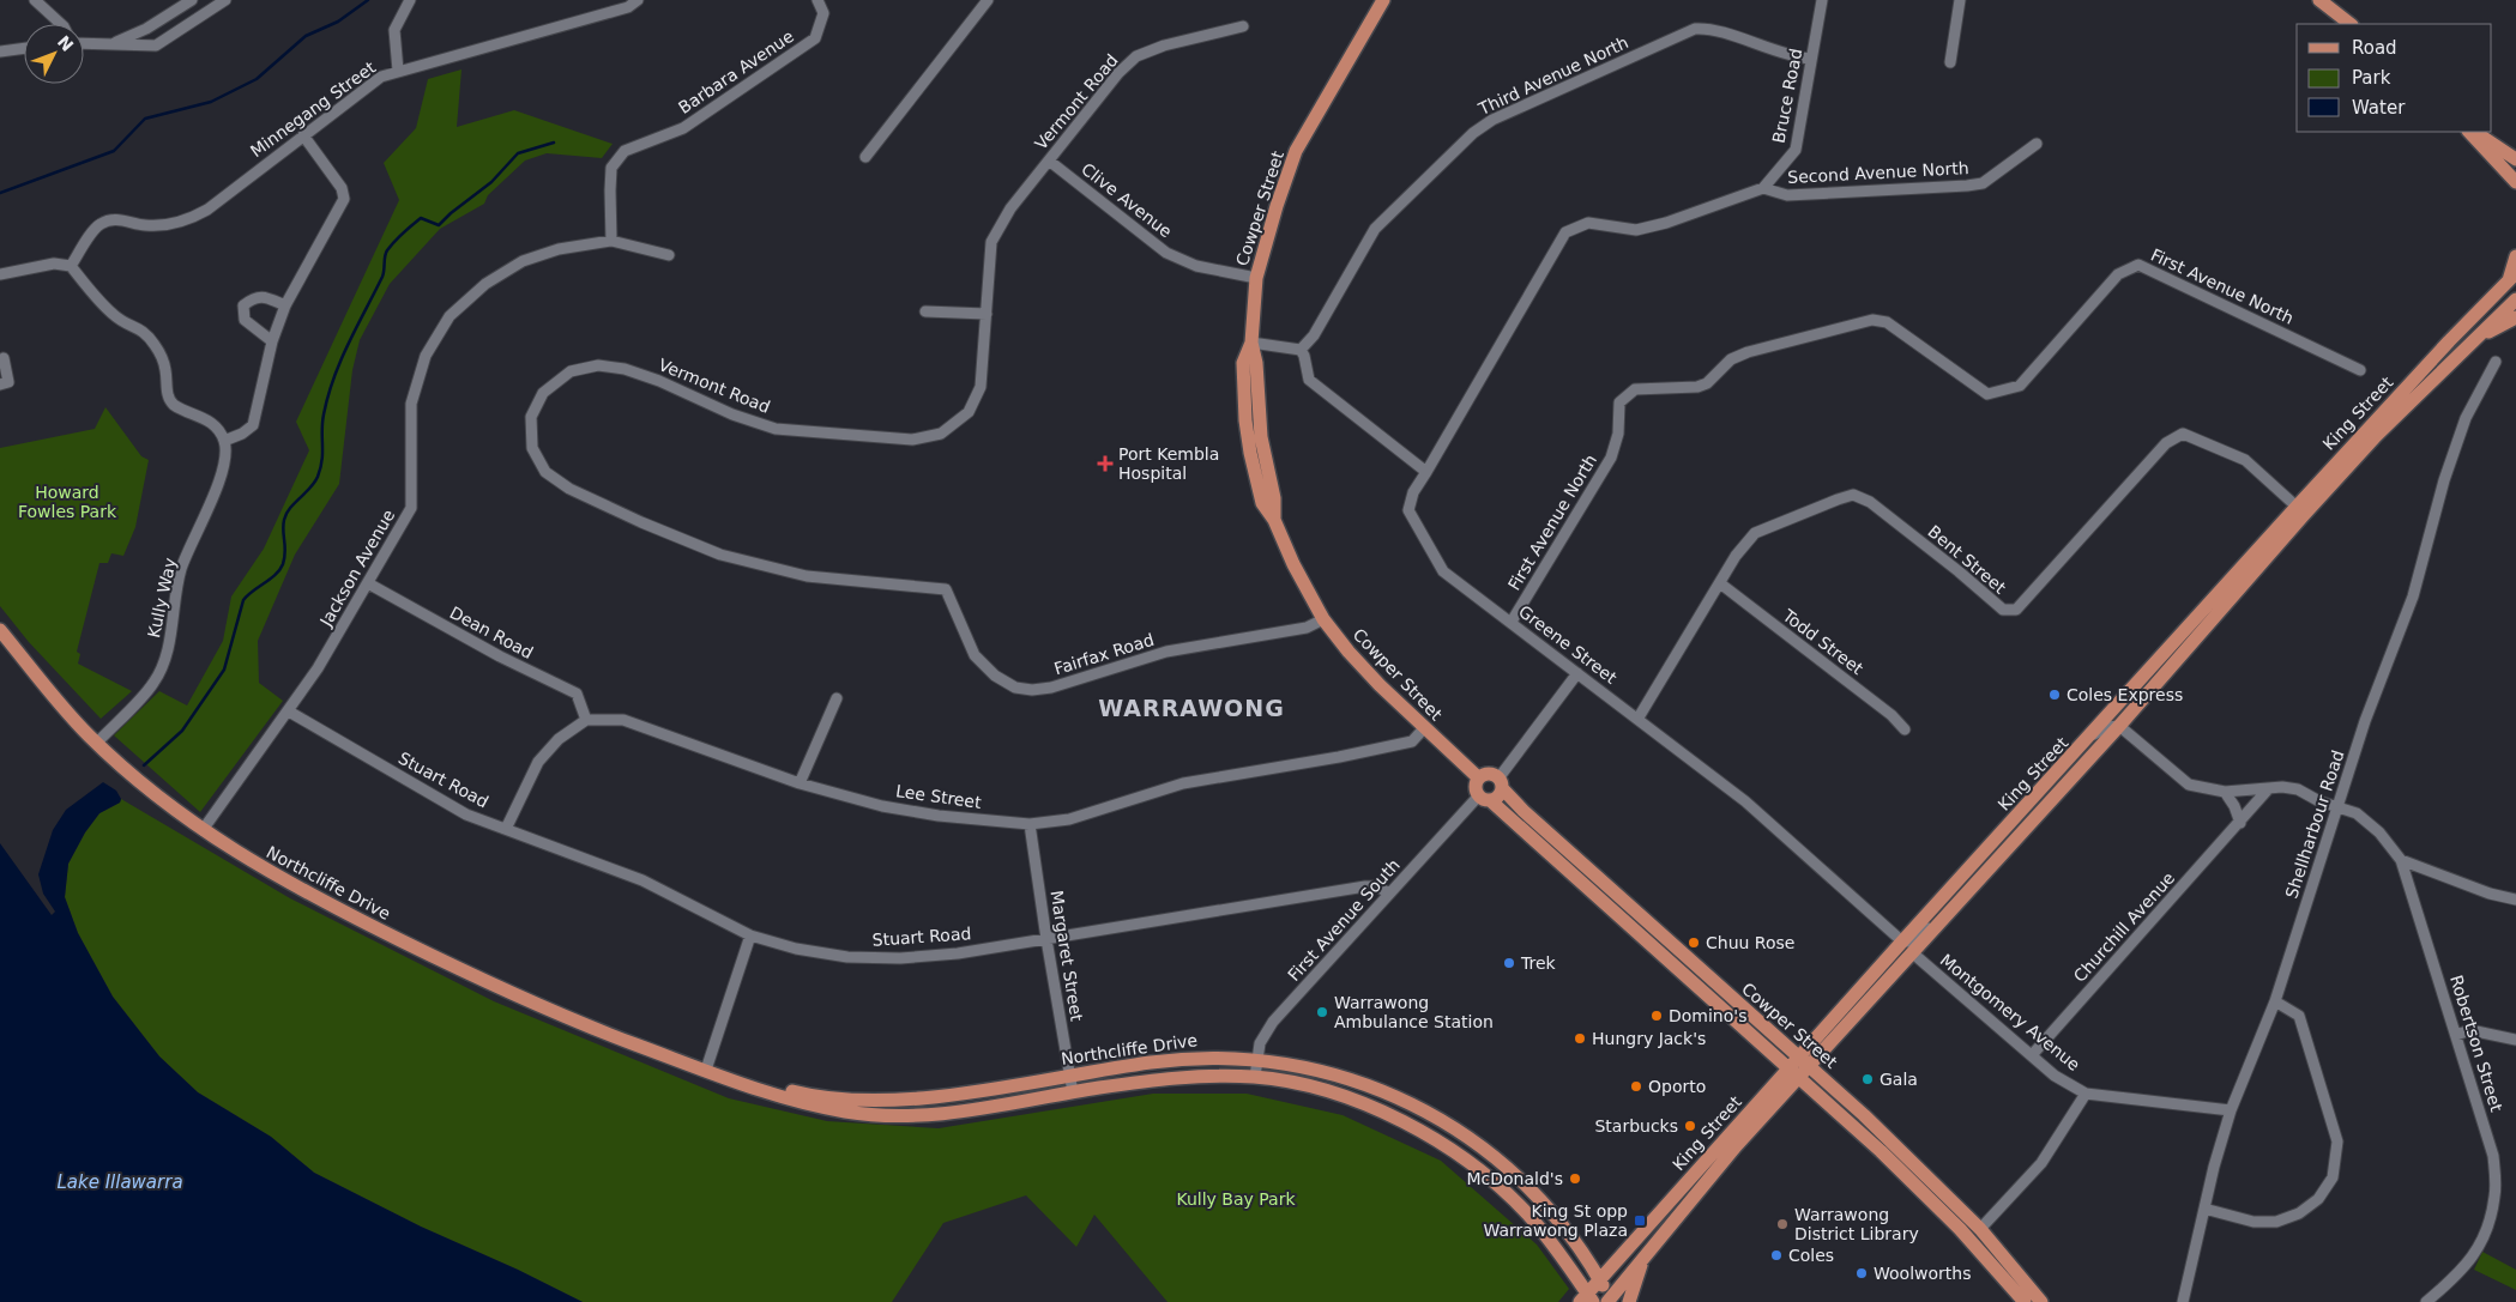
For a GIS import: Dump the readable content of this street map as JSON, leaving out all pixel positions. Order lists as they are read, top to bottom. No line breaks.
{"streets":{"main road":["Cowper Street","King Street","Northcliffe Drive"],"street":["Barbara Avenue","Third Avenue North","Bruce Road","Vermont Road","Minnegang Street","Second Avenue North","Clive Avenue","First Avenue North","Bent Street","Jackson Avenue","Kully Way","Dean Road","Todd Street","Greene Street","Fairfax Road","Stuart Road","Lee Street","Shellharbour Road","First Avenue South","Churchill Avenue","Margaret Street","Montgomery Avenue","Robertson Street"]},"crossings":[["Barbara Avenue","Jackson Avenue"],["Third Avenue North","Bruce Road"],["Bruce Road","Second Avenue North"],["Vermont Road","Clive Avenue"],["Vermont Road","Fairfax Road"],["Clive Avenue","Cowper Street"],["Cowper Street","King Street"],["Cowper Street","Fairfax Road"],["Cowper Street","Lee Street"],["Cowper Street","First Avenue South"],["First Avenue North","Greene Street"],["King Street","Bent Street"],["King Street","Greene Street"],["King Street","Northcliffe Drive"],["King Street","Montgomery Avenue"],["King Street","Robertson Street"],["Bent Street","Todd Street"],["Bent Street","Greene Street"],["Jackson Avenue","Dean Road"],["Jackson Avenue","Stuart Road"],["Jackson Avenue","Northcliffe Drive"],["Kully Way","Northcliffe Drive"],["Dean Road","Lee Street"],["Stuart Road","First Avenue South"],["Stuart Road","Margaret Street"],["Lee Street","Margaret Street"],["Shellharbour Road","Montgomery Avenue"],["Shellharbour Road","Robertson Street"],["Northcliffe Drive","First Avenue South"],["Northcliffe Drive","Margaret Street"],["Churchill Avenue","Montgomery Avenue"],["Churchill Avenue","Robertson Street"]],"districts":["WARRAWONG"],"water":["Lake Illawarra"],"parks":["Howard Fowles Park","Kully Bay Park"],"places":{"health":["Port Kembla Hospital"],"other":["Coles Express","Chuu Rose","Trek","Warrawong Ambulance Station","Domino's","Hungry Jack's","Gala","Oporto","Starbucks","McDonald's","Warrawong District Library","Coles","Woolworths"],"transit":["King St opp Warrawong Plaza"]},"legend":["Road","Park","Water"],"north":"top right"}
